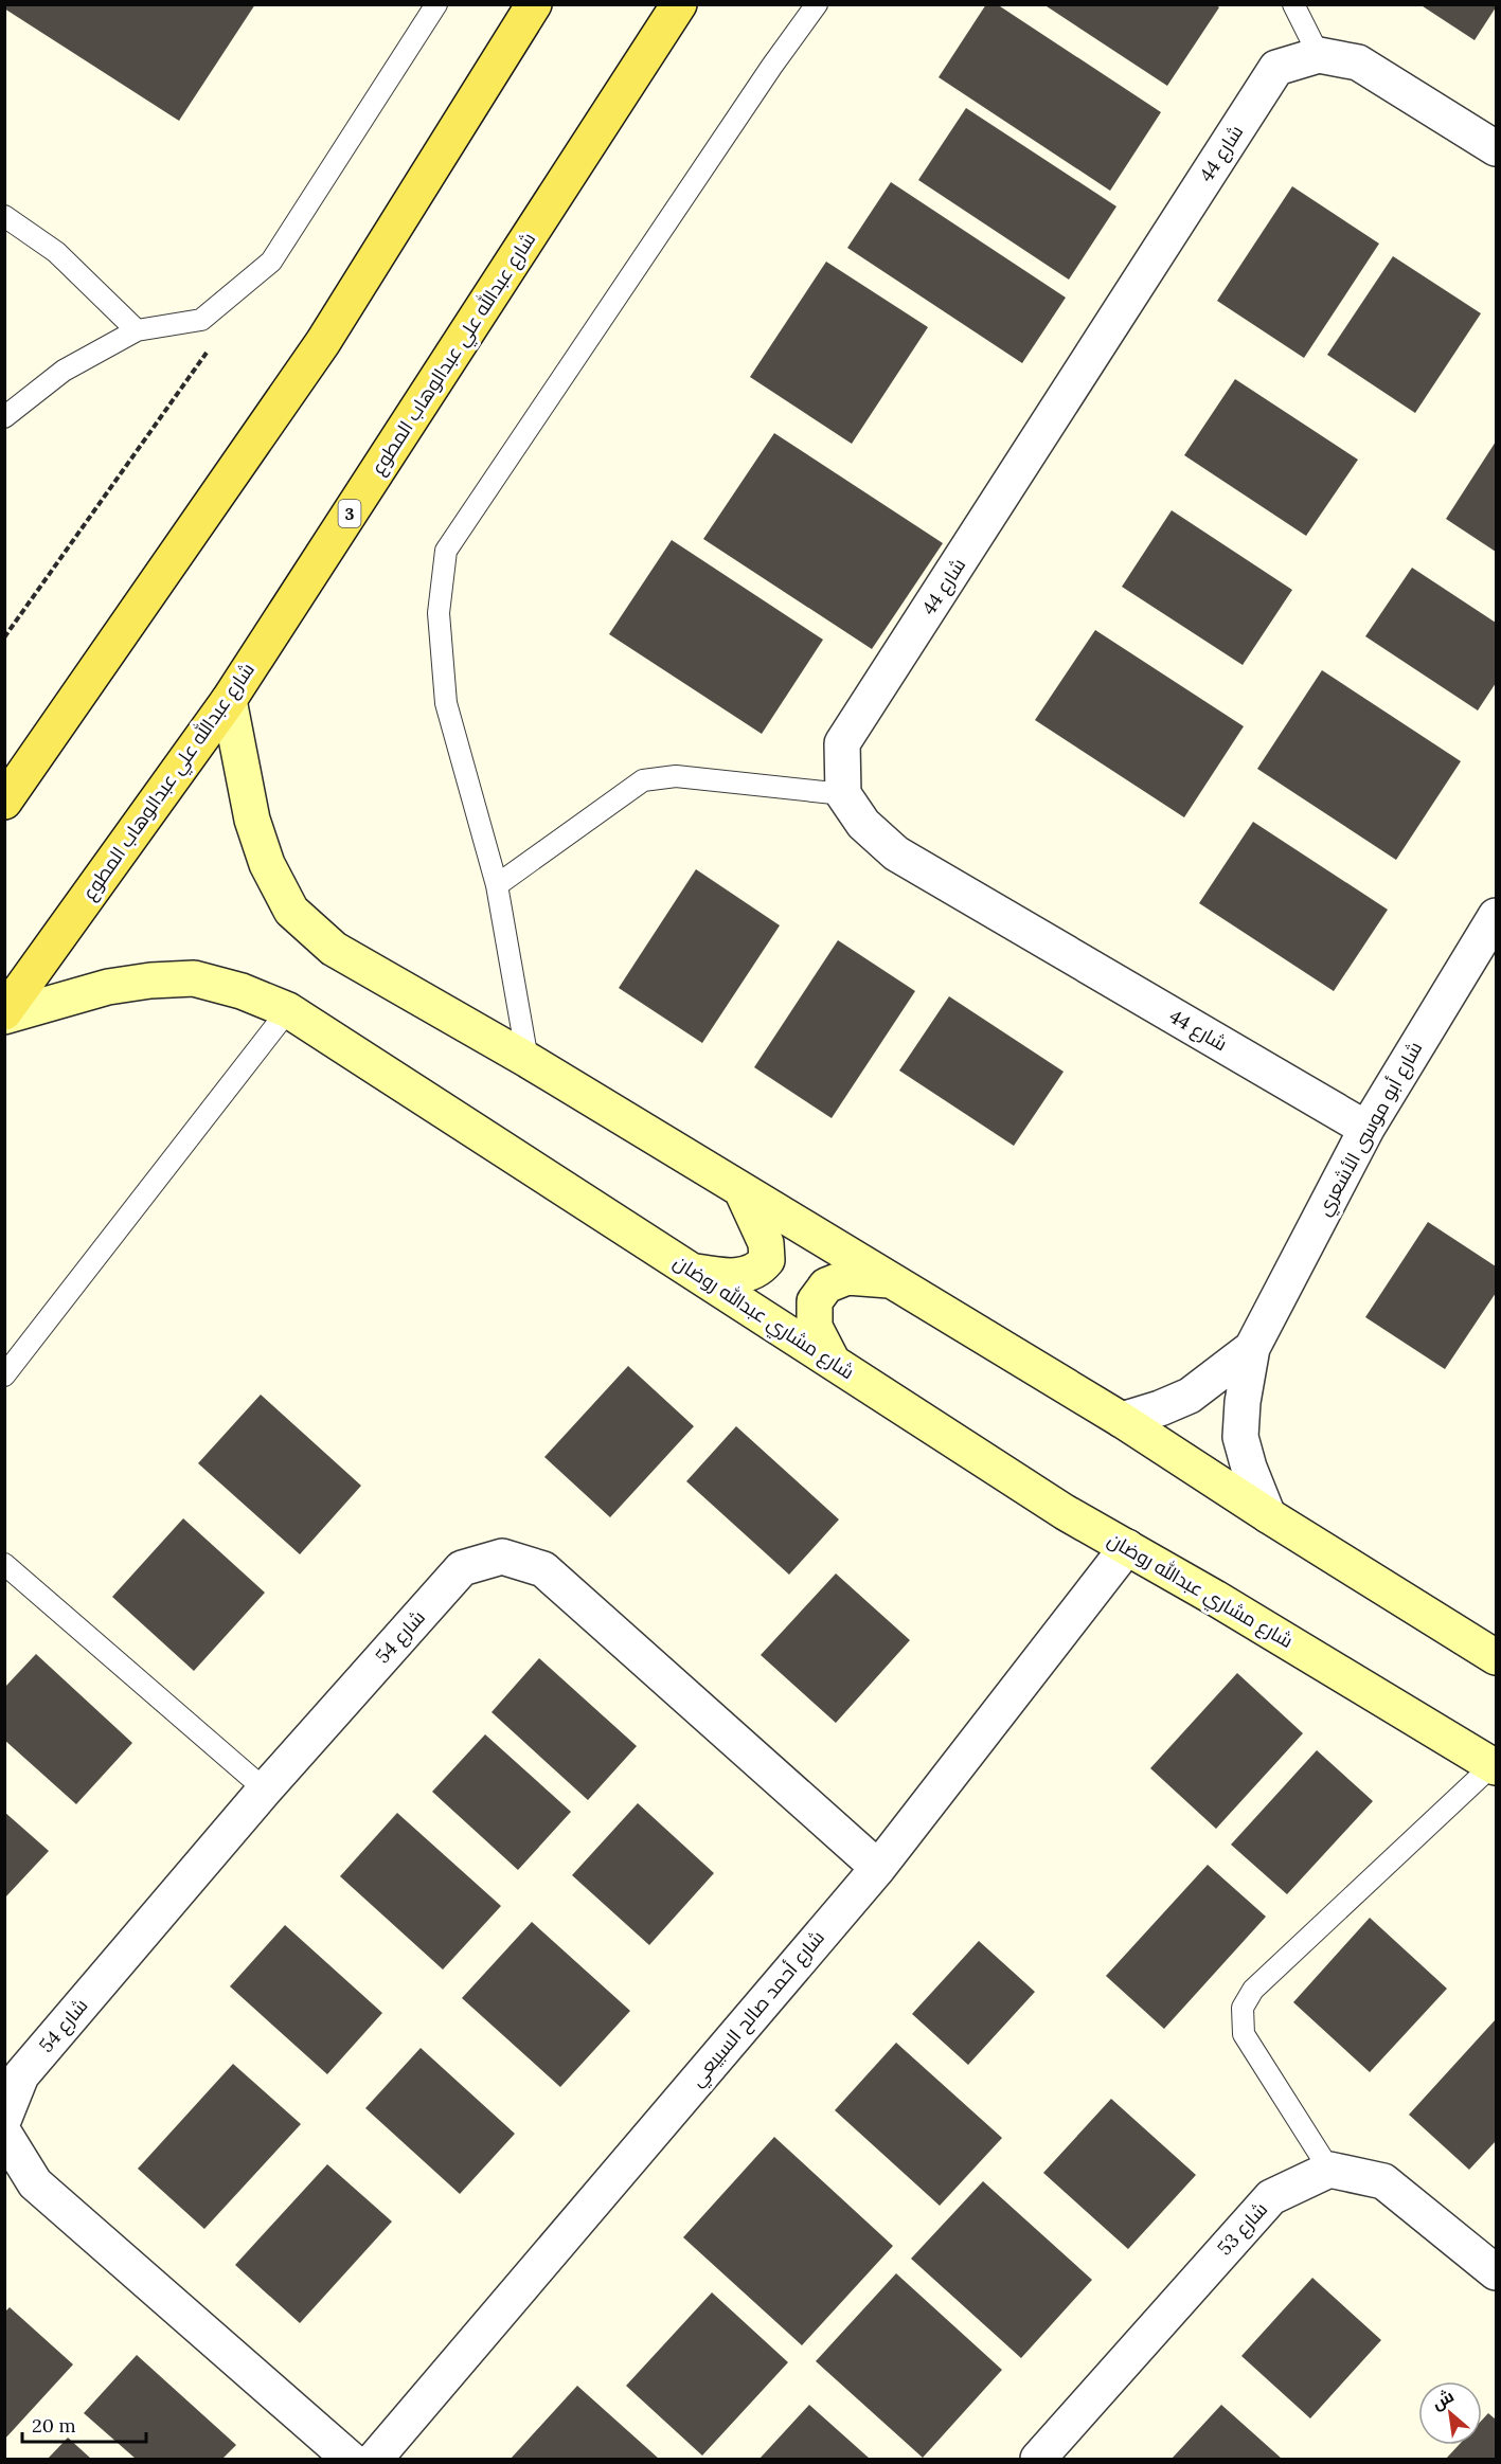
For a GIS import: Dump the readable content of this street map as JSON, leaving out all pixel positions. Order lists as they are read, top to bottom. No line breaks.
{"streets":{"main road":["شارع عبدالله علي عبدالوهاب المطوع","3"],"street":["شارع 44","شارع أبو موسى الأشعري","شارع مشاري عبدالله روضان","شارع 54","شارع أحمد صالح السبيعي","شارع 53"]},"crossings":[["شارع 44","شارع أبو موسى الأشعري"],["شارع عبدالله علي عبدالوهاب المطوع","شارع مشاري عبدالله روضان"],["شارع مشاري عبدالله روضان","شارع أحمد صالح السبيعي"],["شارع 54","شارع أحمد صالح السبيعي"]],"scale_bar":"20 m","north":"top left"}
